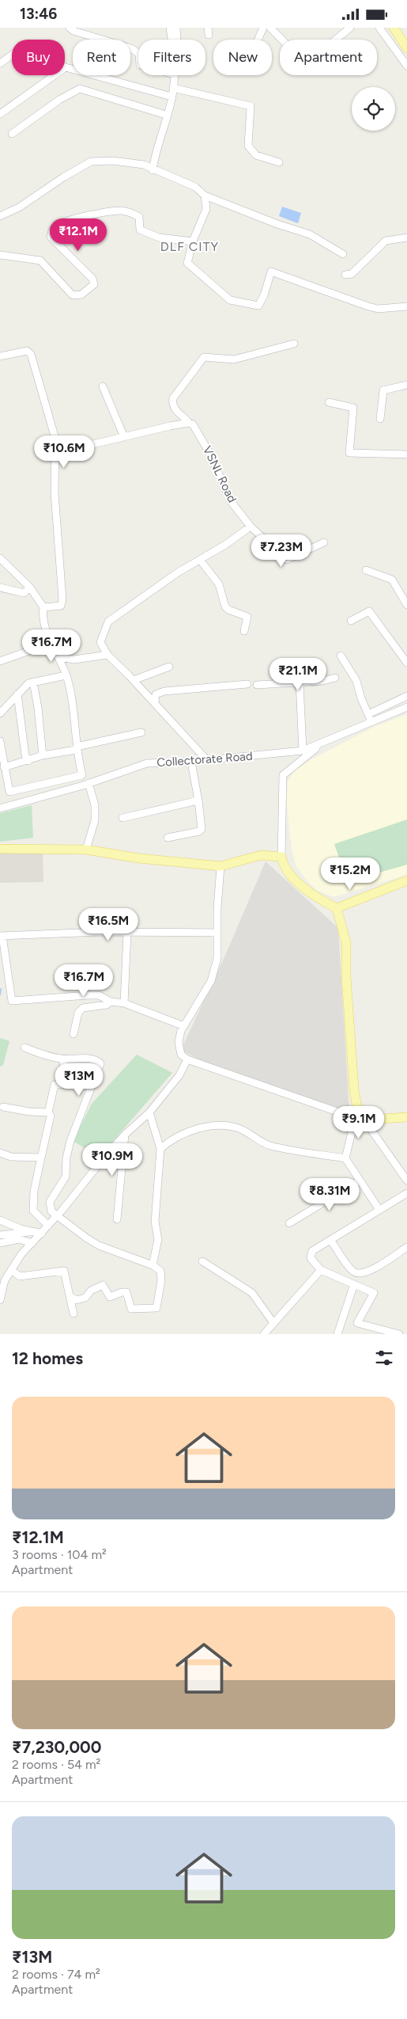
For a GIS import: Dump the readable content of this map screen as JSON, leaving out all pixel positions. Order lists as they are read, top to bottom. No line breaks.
{"streets":{"street":["VSNL Road","Collectorate Road"]},"districts":["DLF CITY"],"page":{"status":"13:46","chip":["Buy","Rent","Filters","New","Apartment"],"price":["₹12.1M","₹10.6M","₹7.23M","₹16.7M","₹21.1M","₹15.2M","₹16.5M","₹16.7M","₹13M","₹9.1M","₹10.9M","₹8.31M"],"heading":"12 homes","list":[{"name":"₹12.1M","note":"3 rooms · 104 m² · Apartment"},{"name":"₹7,230,000","note":"2 rooms · 54 m² · Apartment"},{"name":"₹13M","note":"2 rooms · 74 m² · Apartment"}]}}
